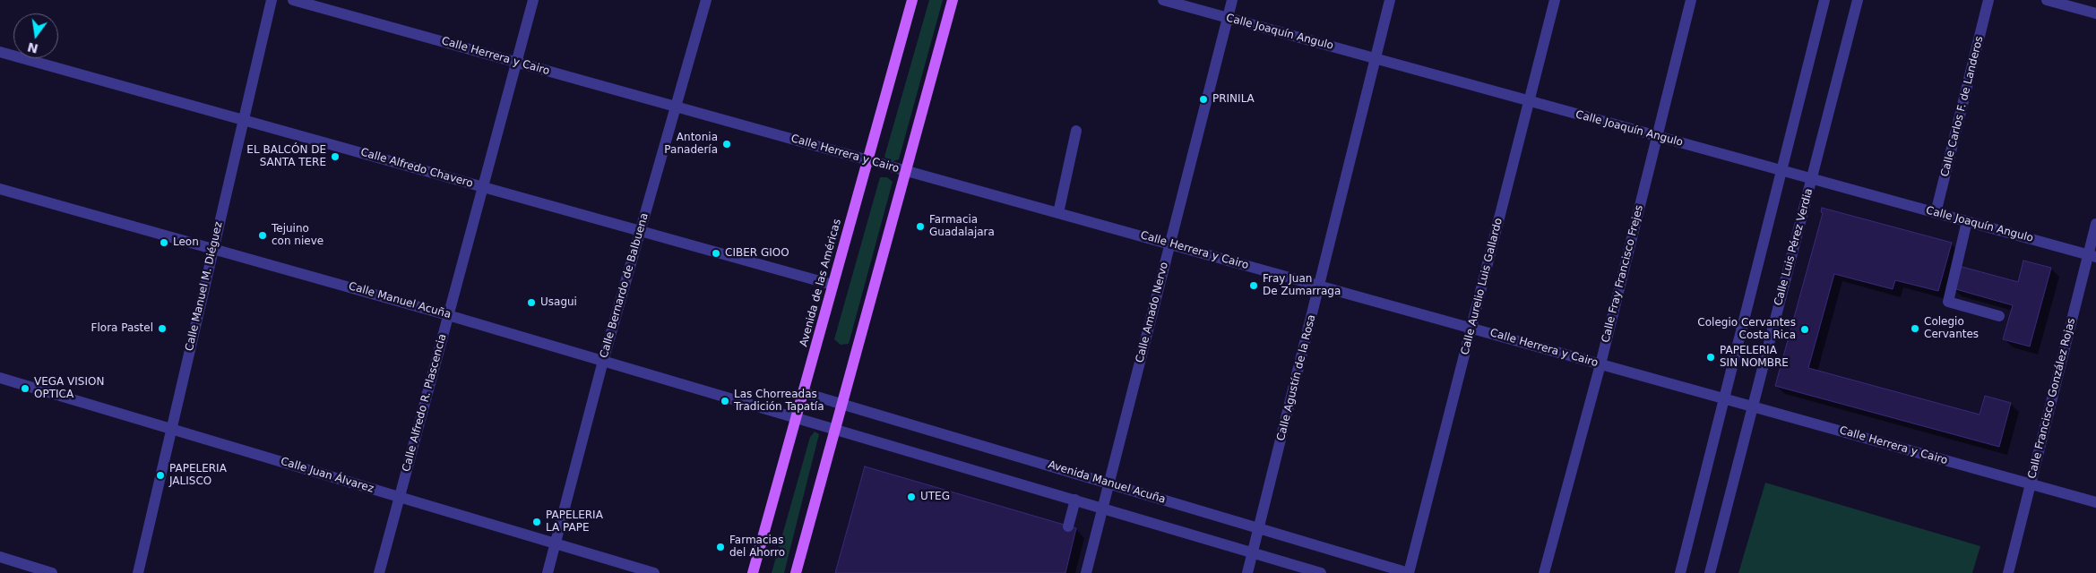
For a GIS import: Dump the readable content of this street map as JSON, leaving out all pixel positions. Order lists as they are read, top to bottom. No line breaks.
{"streets":{"main road":["Avenida de las Américas"],"street":["Calle Joaquín Angulo","Calle Herrera y Cairo","Calle Carlos F. de Landeros","Calle Alfredo Chavero","Calle Luis Pérez Verdia","Calle Fray Francisco Frejes","Calle Bernardo de Balbuena","Calle Manuel M. Diéguez","Calle Aurelio Luis Gallardo","Calle Manuel Acuña","Calle Amado Nervo","Calle Agustín de la Rosa","Calle Francisco González Rojas","Calle Alfredo R. Plascencia","Calle Juan Álvarez","Avenida Manuel Acuña"]},"crossings":[["Calle Joaquín Angulo","Calle Carlos F. de Landeros"],["Calle Joaquín Angulo","Calle Luis Pérez Verdia"],["Calle Joaquín Angulo","Calle Fray Francisco Frejes"],["Calle Joaquín Angulo","Calle Aurelio Luis Gallardo"],["Calle Joaquín Angulo","Calle Amado Nervo"],["Calle Joaquín Angulo","Calle Agustín de la Rosa"],["Calle Joaquín Angulo","Calle Francisco González Rojas"],["Calle Herrera y Cairo","Calle Luis Pérez Verdia"],["Calle Herrera y Cairo","Calle Fray Francisco Frejes"],["Calle Herrera y Cairo","Avenida de las Américas"],["Calle Herrera y Cairo","Calle Bernardo de Balbuena"],["Calle Herrera y Cairo","Calle Aurelio Luis Gallardo"],["Calle Herrera y Cairo","Calle Amado Nervo"],["Calle Herrera y Cairo","Calle Agustín de la Rosa"],["Calle Herrera y Cairo","Calle Francisco González Rojas"],["Calle Herrera y Cairo","Calle Alfredo R. Plascencia"],["Calle Alfredo Chavero","Avenida de las Américas"],["Calle Alfredo Chavero","Calle Bernardo de Balbuena"],["Calle Alfredo Chavero","Calle Manuel M. Diéguez"],["Calle Alfredo Chavero","Calle Alfredo R. Plascencia"],["Avenida de las Américas","Calle Manuel Acuña"],["Avenida de las Américas","Avenida Manuel Acuña"],["Calle Bernardo de Balbuena","Calle Manuel Acuña"],["Calle Bernardo de Balbuena","Calle Juan Álvarez"],["Calle Manuel M. Diéguez","Calle Manuel Acuña"],["Calle Manuel M. Diéguez","Calle Juan Álvarez"],["Calle Aurelio Luis Gallardo","Avenida Manuel Acuña"],["Calle Manuel Acuña","Calle Alfredo R. Plascencia"],["Calle Amado Nervo","Avenida Manuel Acuña"],["Calle Agustín de la Rosa","Avenida Manuel Acuña"],["Calle Alfredo R. Plascencia","Calle Juan Álvarez"]],"places":["PRINILA","Antonia Panadería","EL BALCÓN DE SANTA TERE","Farmacia Guadalajara","Tejuino con nieve","Leon","CIBER GIOO","Fray Juan De Zumarraga","Usagui","Flora Pastel","Colegio Cervantes","Colegio Cervantes Costa Rica","PAPELERIA SIN NOMBRE","VEGA VISION OPTICA","Las Chorreadas Tradición Tapatía","PAPELERIA JALISCO","UTEG","PAPELERIA LA PAPE","Farmacias del Ahorro"],"north":"bottom"}
